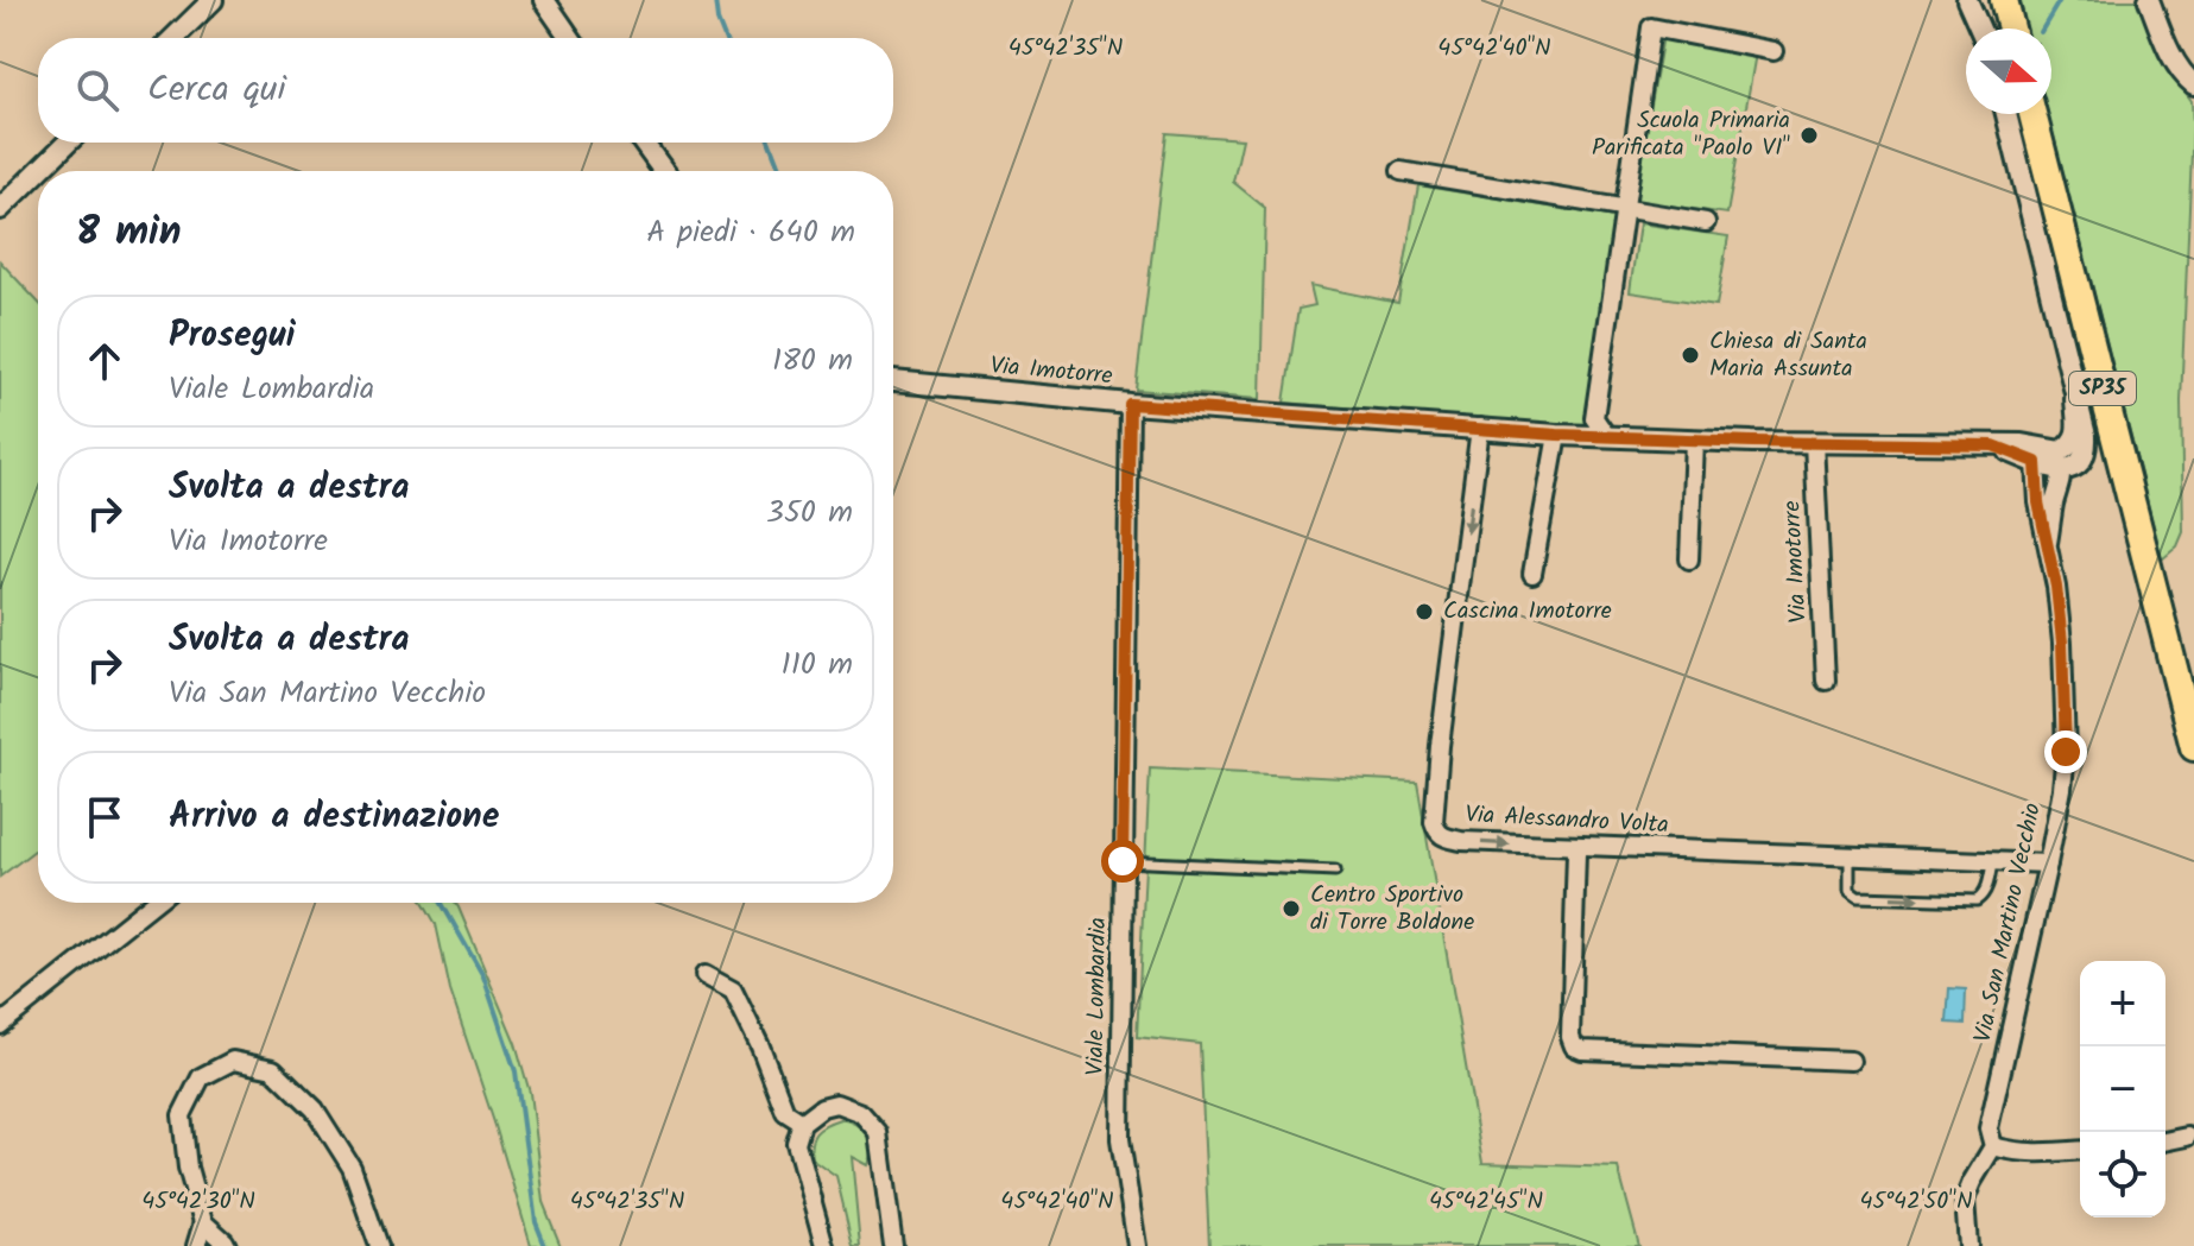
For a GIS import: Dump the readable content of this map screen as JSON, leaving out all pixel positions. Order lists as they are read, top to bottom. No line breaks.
{"streets":{"highway":["SP35"],"street":["Via Imotorre","Via Alessandro Volta","Via San Martino Vecchio","Viale Lombardia"]},"crossings":[["Via Imotorre","Via Alessandro Volta"],["Via Imotorre","Via San Martino Vecchio"],["Via Imotorre","Viale Lombardia"],["Via Alessandro Volta","Via San Martino Vecchio"]],"places":["Scuola Primaria Parificata \"Paolo VI\"","Chiesa di Santa Maria Assunta","Cascina Imotorre","Centro Sportivo di Torre Boldone"],"north":"right","page":{"search":"Cerca qui","heading":["8 min","A piedi · 640 m"],"list":[["Prosegui","Viale Lombardia","180 m"],["Svolta a destra","Via Imotorre","350 m"],["Svolta a destra","Via San Martino Vecchio","110 m"],"Arrivo a destinazione"],"map_buttons":["+","−"]},"coordinates":["45°42'35\"N","45°42'40\"N","45°42'30\"N","45°42'45\"N","45°42'50\"N"]}
